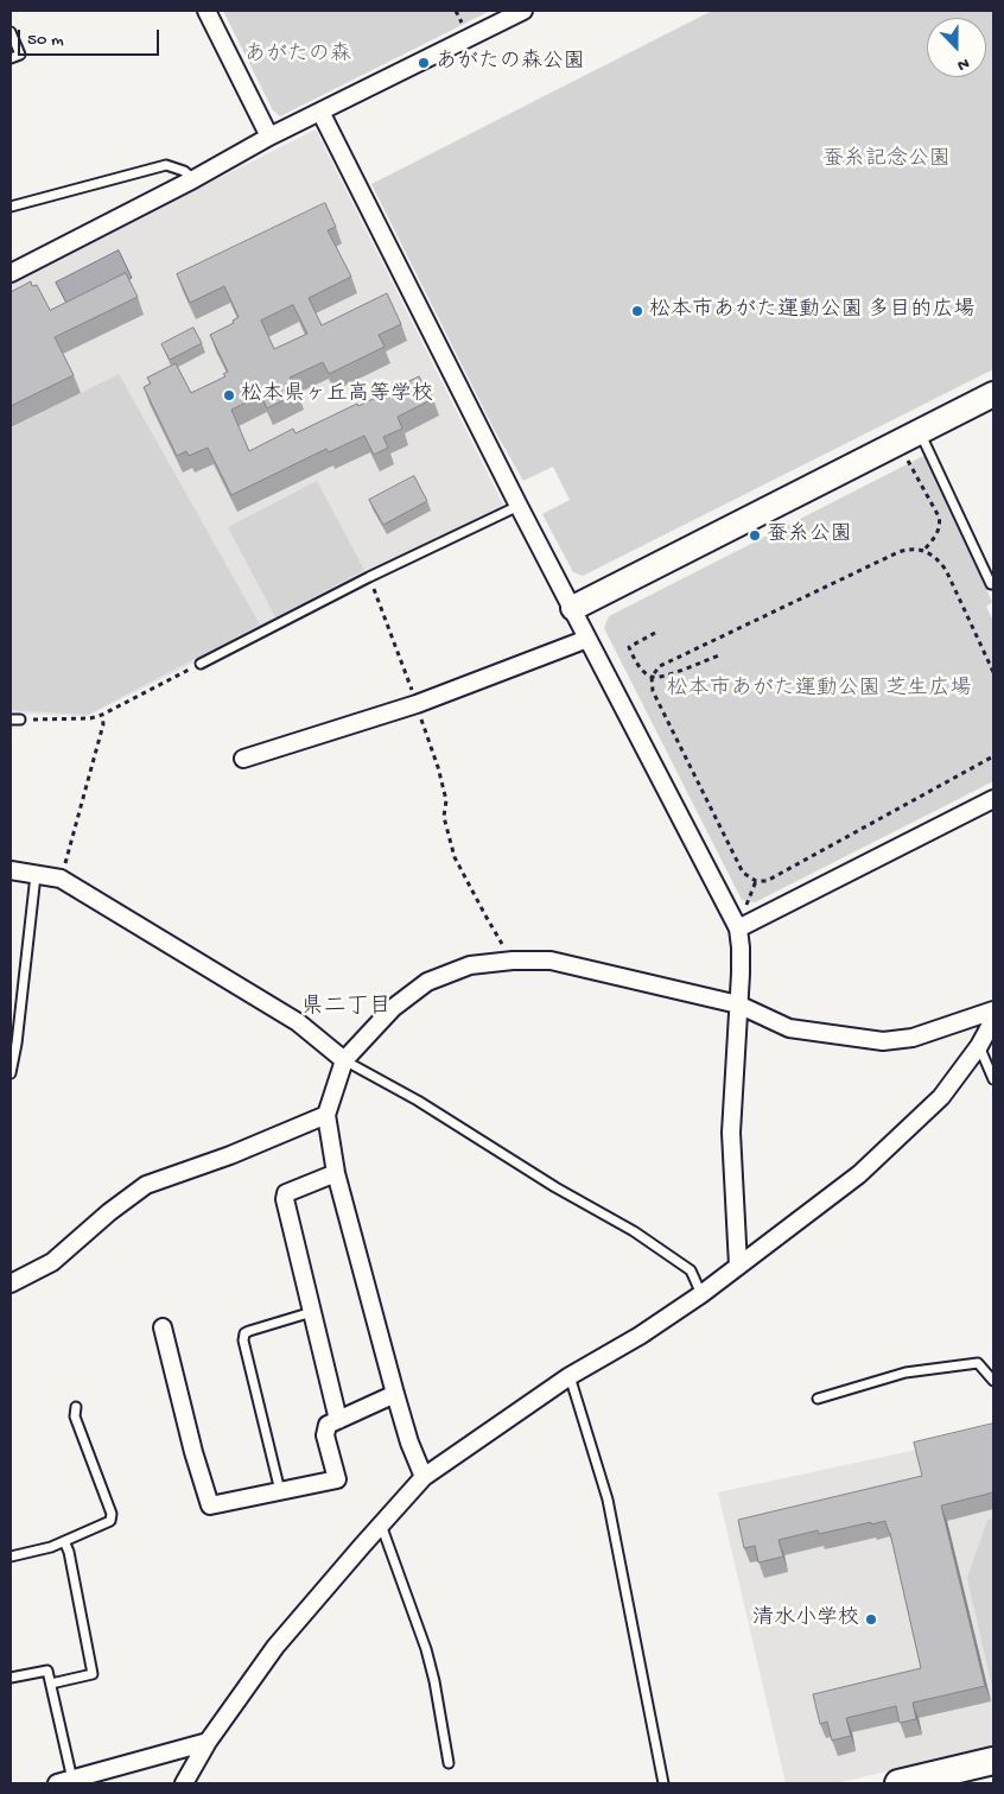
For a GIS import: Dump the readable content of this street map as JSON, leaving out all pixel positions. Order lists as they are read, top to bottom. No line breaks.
{"districts":["県二丁目"],"parks":["あがたの森","蚕糸記念公園","松本市あがた運動公園 芝生広場"],"places":["あがたの森公園","松本市あがた運動公園 多目的広場","松本県ヶ丘高等学校","蚕糸公園","清水小学校"],"scale_bar":"50 m","north":"bottom"}
